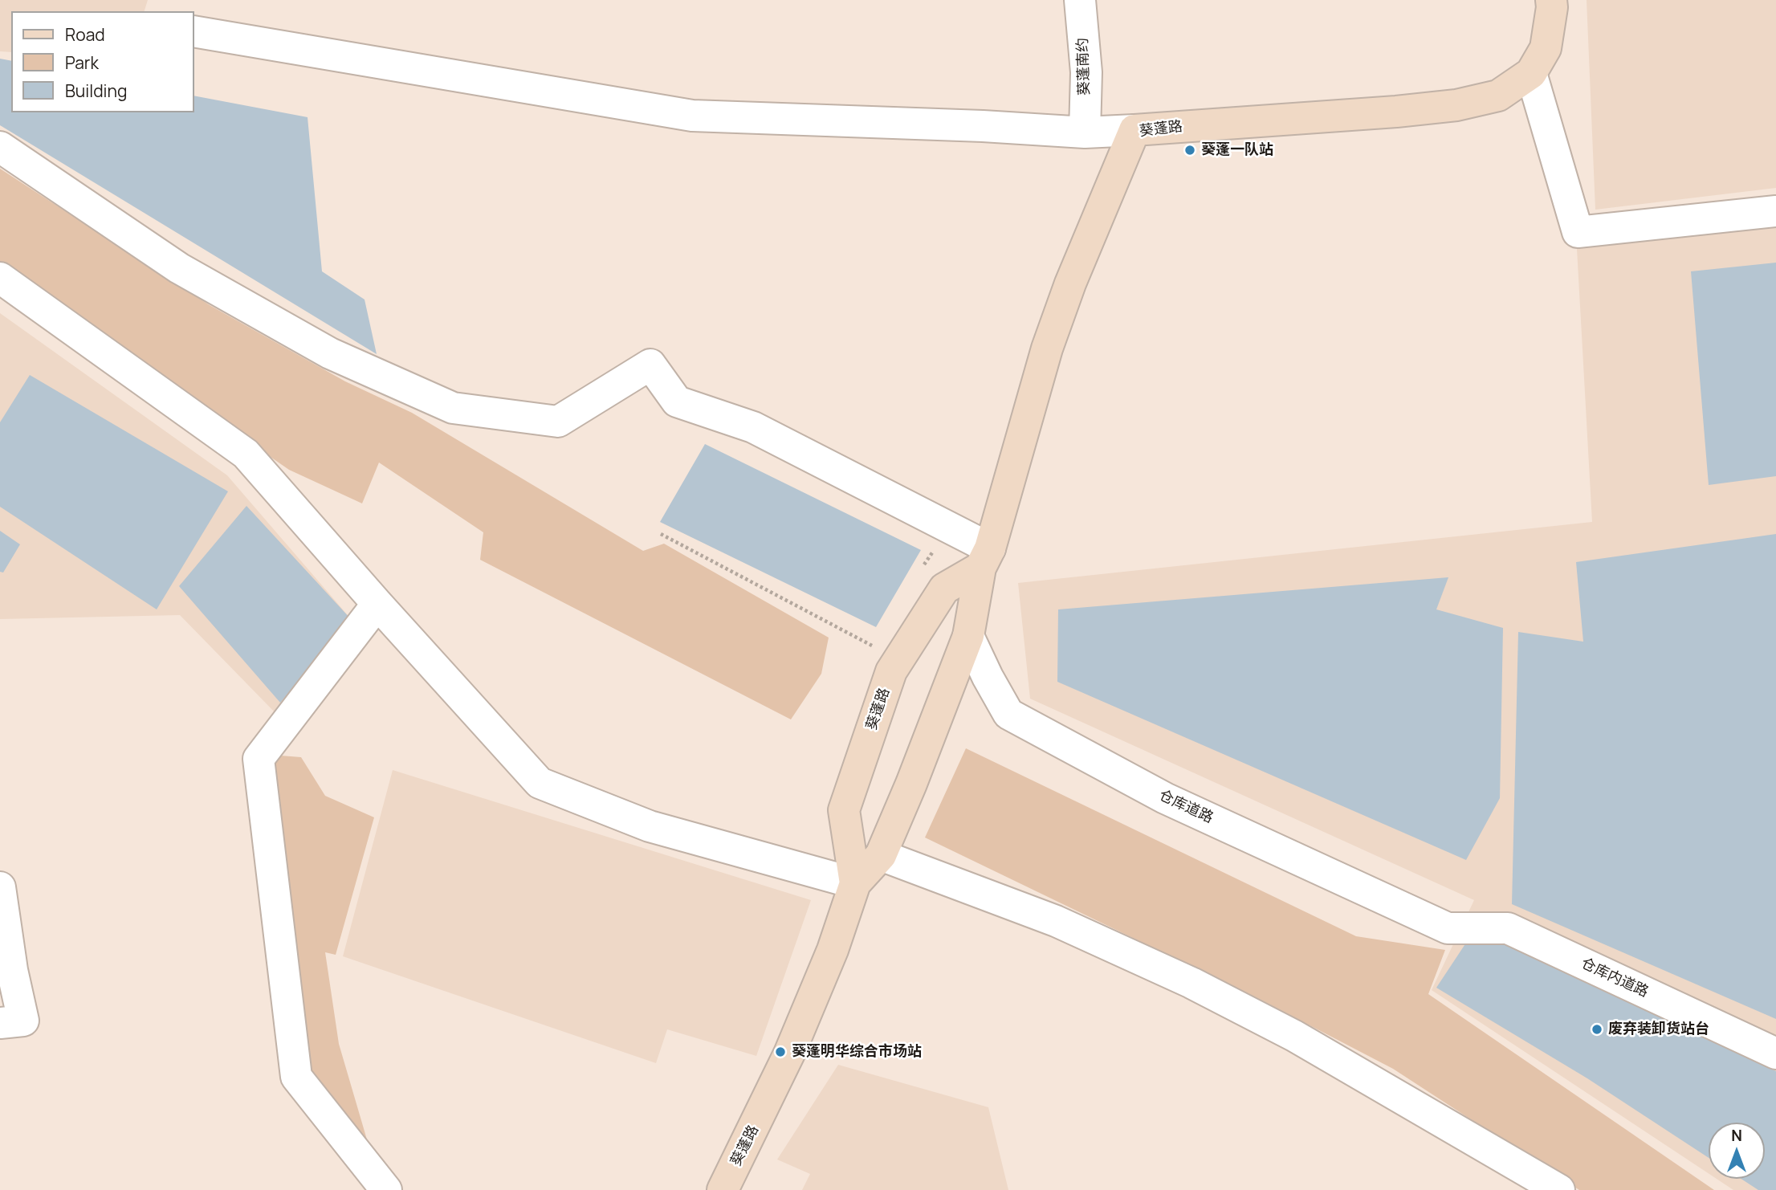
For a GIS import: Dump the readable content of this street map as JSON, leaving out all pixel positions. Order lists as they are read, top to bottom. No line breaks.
{"streets":{"street":["葵蓬南约","葵蓬路","仓库道路","仓库内道路"]},"crossings":[["葵蓬路","仓库道路"],["仓库道路","仓库内道路"]],"places":["葵蓬一队站","废弃装卸货站台","葵蓬明华综合市场站"],"legend":["Road","Park","Building"],"north":"top"}
